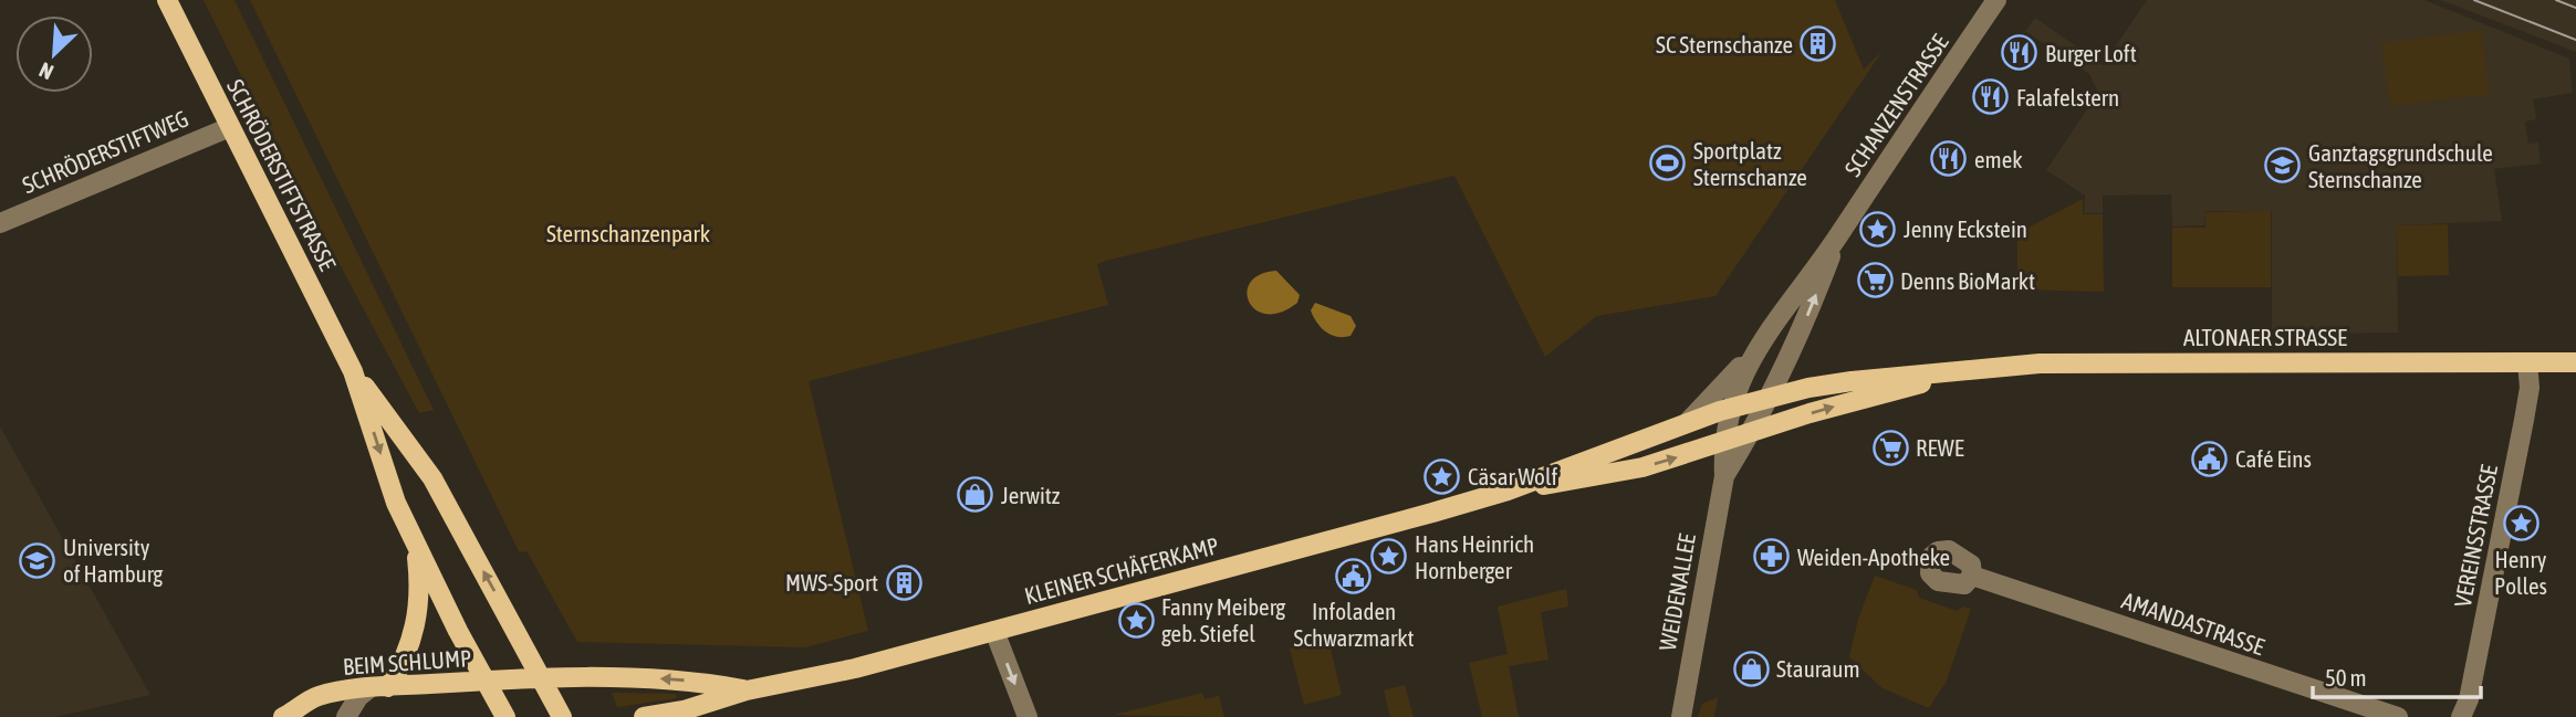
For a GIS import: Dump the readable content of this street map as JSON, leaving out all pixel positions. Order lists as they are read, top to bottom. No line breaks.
{"streets":{"main road":["SCHRÖDERSTIFTSTRASSE","ALTONAER STRASSE","KLEINER SCHÄFERKAMP","BEIM SCHLUMP"],"street":["SCHANZENSTRASSE","SCHRÖDERSTIFTWEG","VEREINSSTRASSE","WEIDENALLEE","AMANDASTRASSE"]},"crossings":[["SCHANZENSTRASSE","ALTONAER STRASSE"],["SCHANZENSTRASSE","KLEINER SCHÄFERKAMP"],["SCHANZENSTRASSE","WEIDENALLEE"],["SCHRÖDERSTIFTWEG","SCHRÖDERSTIFTSTRASSE"],["SCHRÖDERSTIFTSTRASSE","KLEINER SCHÄFERKAMP"],["SCHRÖDERSTIFTSTRASSE","BEIM SCHLUMP"],["ALTONAER STRASSE","VEREINSSTRASSE"],["ALTONAER STRASSE","KLEINER SCHÄFERKAMP"],["ALTONAER STRASSE","WEIDENALLEE"],["KLEINER SCHÄFERKAMP","WEIDENALLEE"],["KLEINER SCHÄFERKAMP","BEIM SCHLUMP"]],"parks":["Sternschanzenpark"],"places":{"building":["SC Sternschanze","MWS-Sport"],"restaurant":["Burger Loft","Falafelstern","emek"],"sports":["Sportplatz Sternschanze"],"school or university":["Ganztagsgrundschule Sternschanze","University of Hamburg"],"place":["Jenny Eckstein","Cäsar Wolf","Henry Polles","Hans Heinrich Hornberger","Fanny Meiberg geb. Stiefel"],"supermarket":["Denns BioMarkt","REWE"],"public building":["Café Eins","Infoladen Schwarzmarkt"],"shop":["Jerwitz","Stauraum"],"pharmacy":["Weiden-Apotheke"]},"scale_bar":"50 m","north":"bottom left"}
